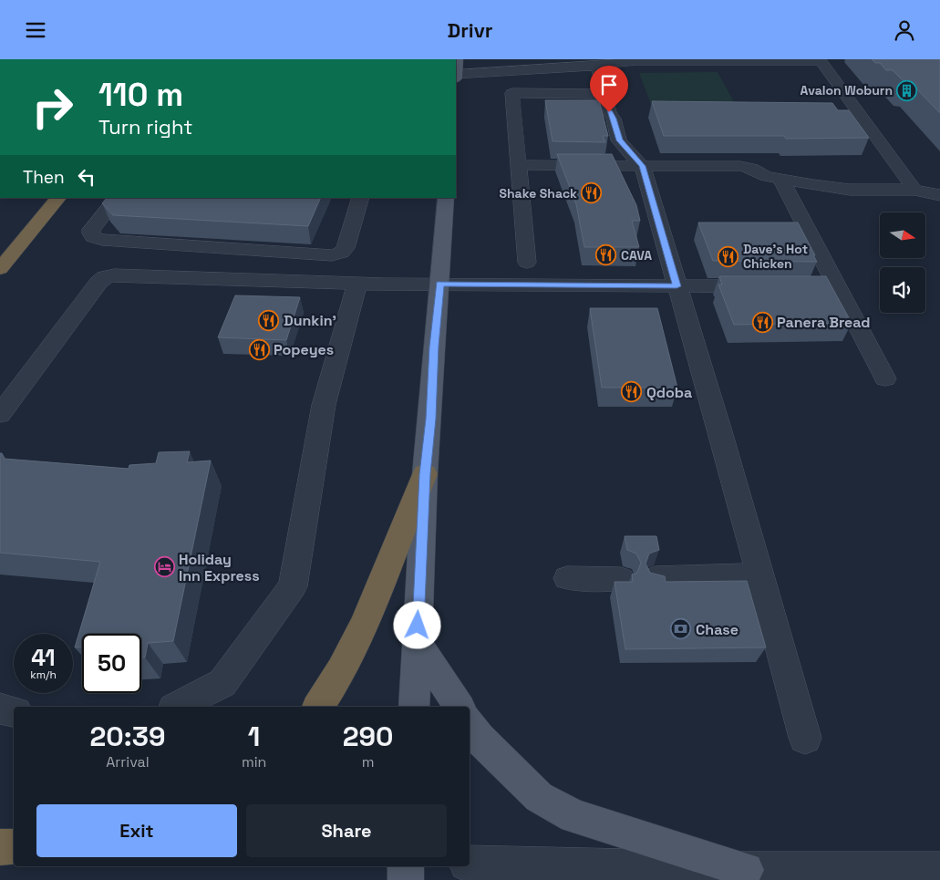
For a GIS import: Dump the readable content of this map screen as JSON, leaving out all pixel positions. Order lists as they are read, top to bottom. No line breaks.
{"places":{"building":["Avalon Woburn"],"restaurant":["Shake Shack","CAVA","Dave's Hot Chicken","Dunkin'","Panera Bread","Popeyes","Qdoba"],"hotel":["Holiday Inn Express"],"bank":["Chase"]},"north":"right","page":{"header":"Drivr","turn":["110 m","Turn right"],"then":"Then","speed":"41 km/h","limit":"50","eta":["20:39","Arrival","1","min","290","m"],"buttons":["Exit","Share"]}}
